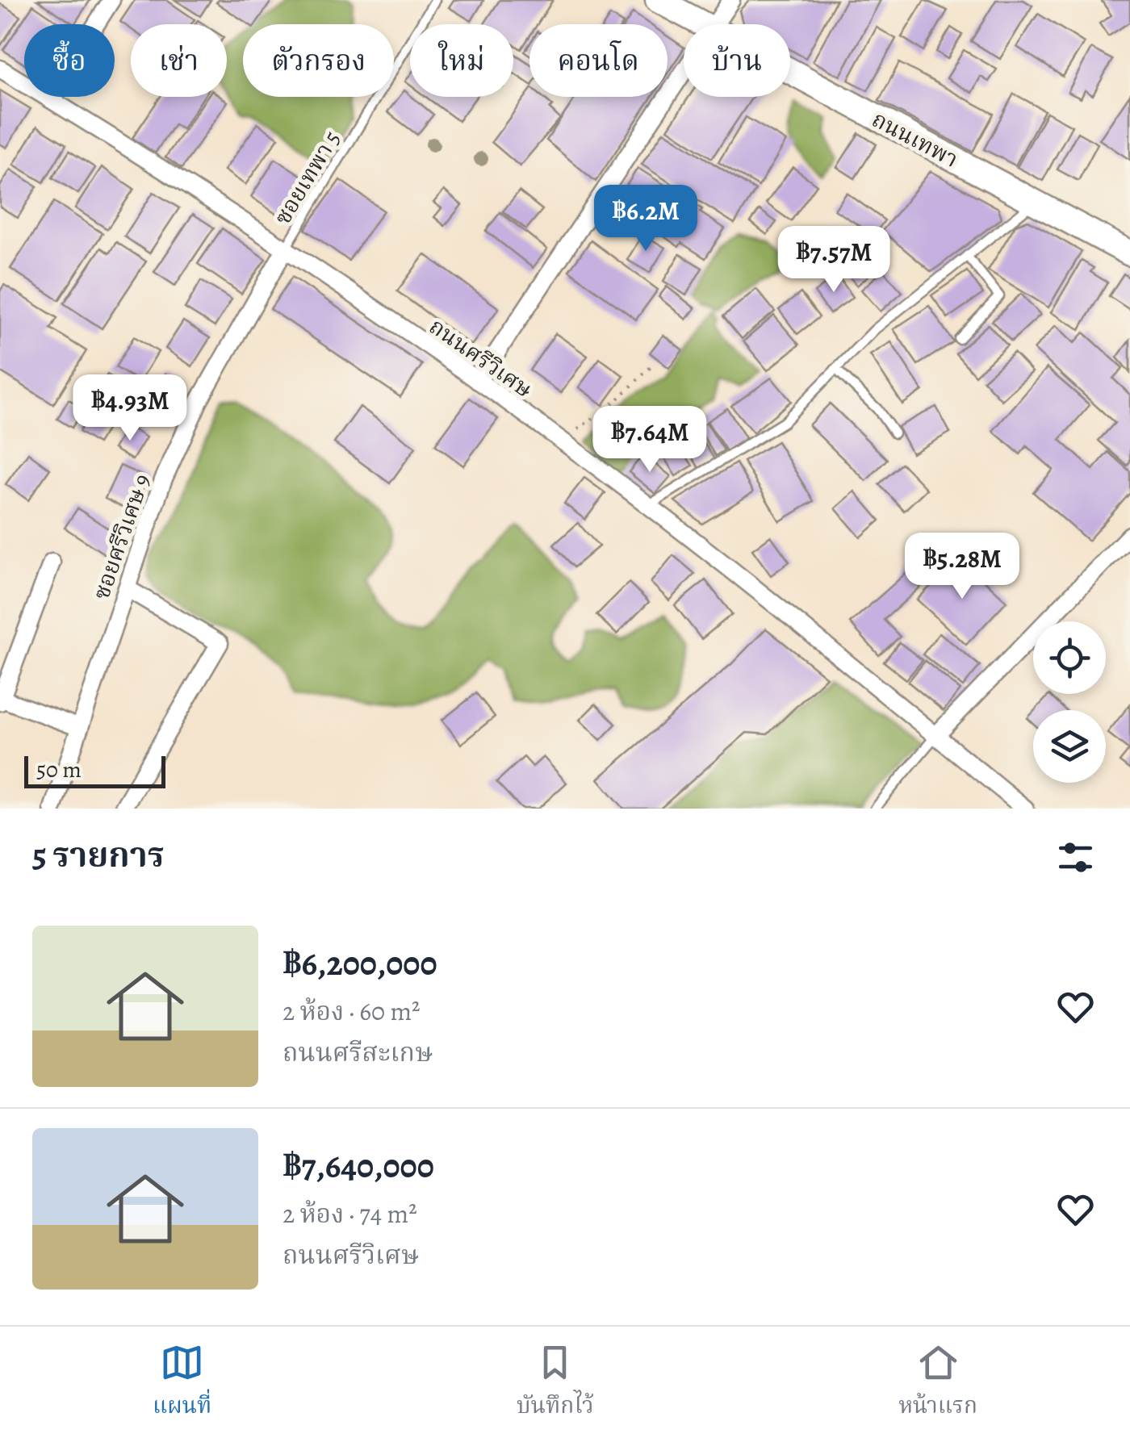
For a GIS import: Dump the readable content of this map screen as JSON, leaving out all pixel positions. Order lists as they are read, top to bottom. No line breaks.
{"streets":{"main road":["ถนนเทพา"],"street":["ถนนศรีวิเศษ","ซอยศรีวิเศษ 9"],"lane":["ซอยเทพา 5"]},"crossings":[["ซอยเทพา 5","ถนนศรีวิเศษ"],["ซอยเทพา 5","ซอยศรีวิเศษ 9"],["ถนนศรีวิเศษ","ซอยศรีวิเศษ 9"]],"scale_bar":"50 m","page":{"chip":["ซื้อ","เช่า","ตัวกรอง","ใหม่","คอนโด","บ้าน"],"price":["฿6.2M","฿7.57M","฿4.93M","฿7.64M","฿5.28M"],"scale":"50 m","heading":"5 รายการ","list":[{"name":"฿6,200,000","note":"2 ห้อง · 60 m² · ถนนศรีสะเกษ"},{"name":"฿7,640,000","note":"2 ห้อง · 74 m² · ถนนศรีวิเศษ"}],"tabs":["แผนที่","บันทึกไว้","หน้าแรก"]}}
